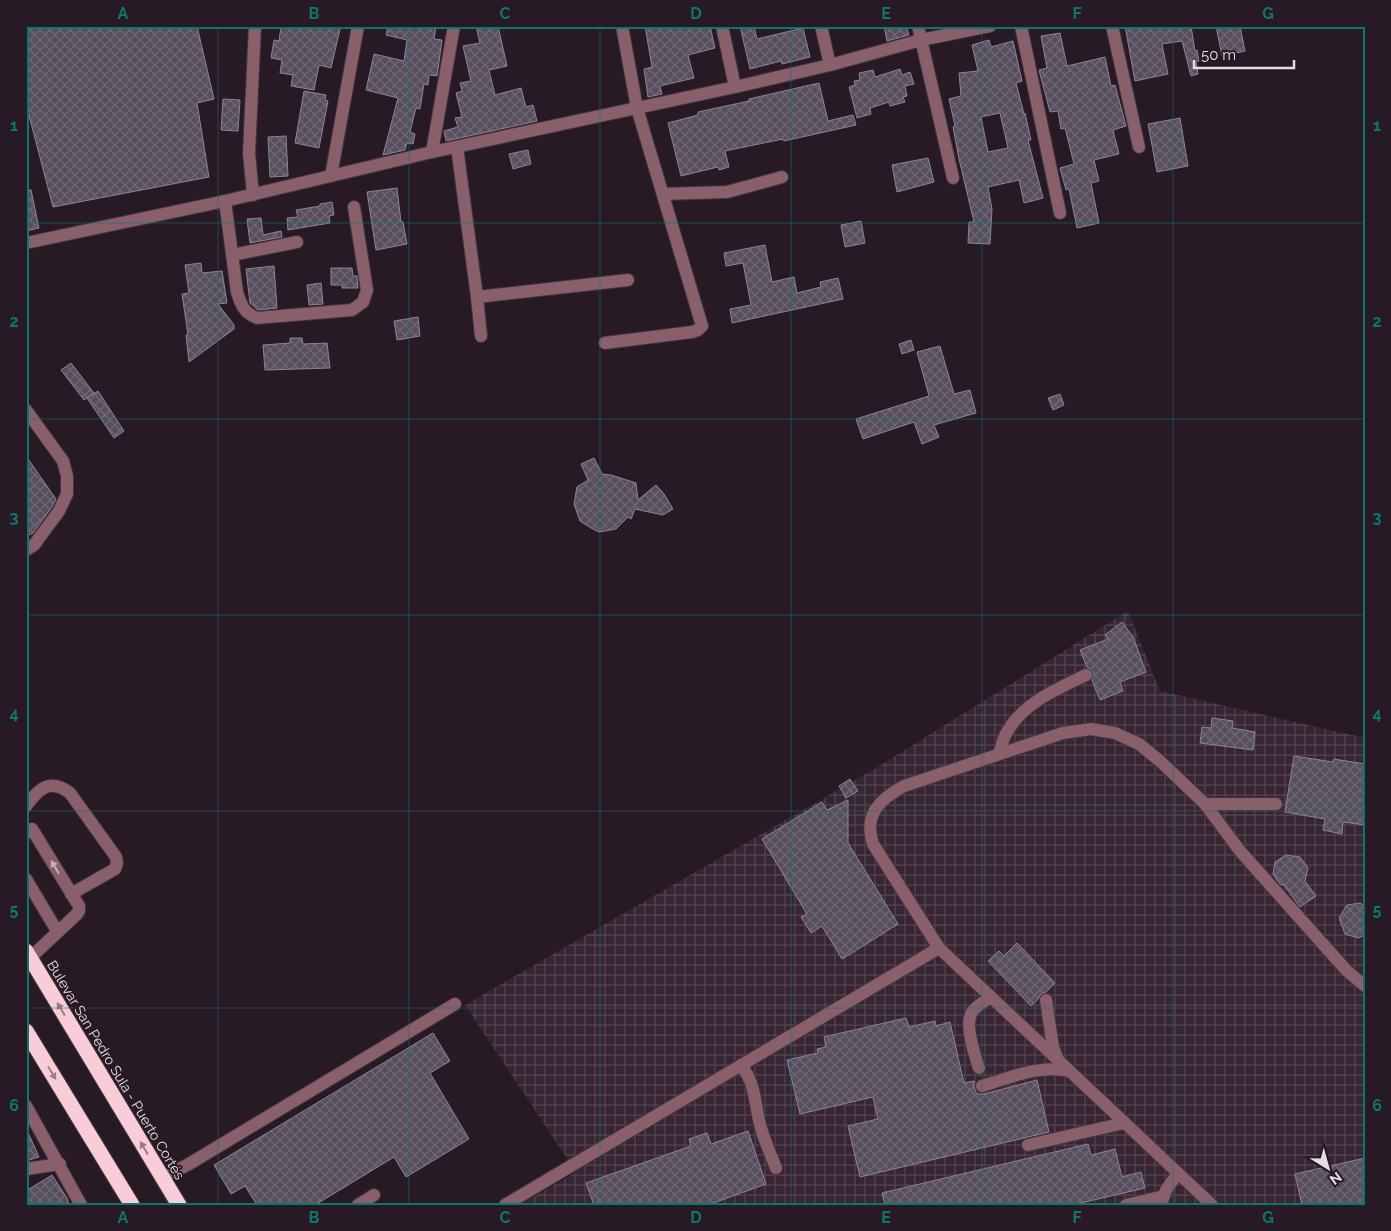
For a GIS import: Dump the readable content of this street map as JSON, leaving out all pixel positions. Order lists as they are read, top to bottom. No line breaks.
{"streets":{"highway":["Bulevar San Pedro Sula - Puerto Cortés"]},"scale_bar":"50 m","north":"bottom right","grid":{"columns":["A","B","C","D","E","F","G"],"rows":["1","2","3","4","5","6"]}}
